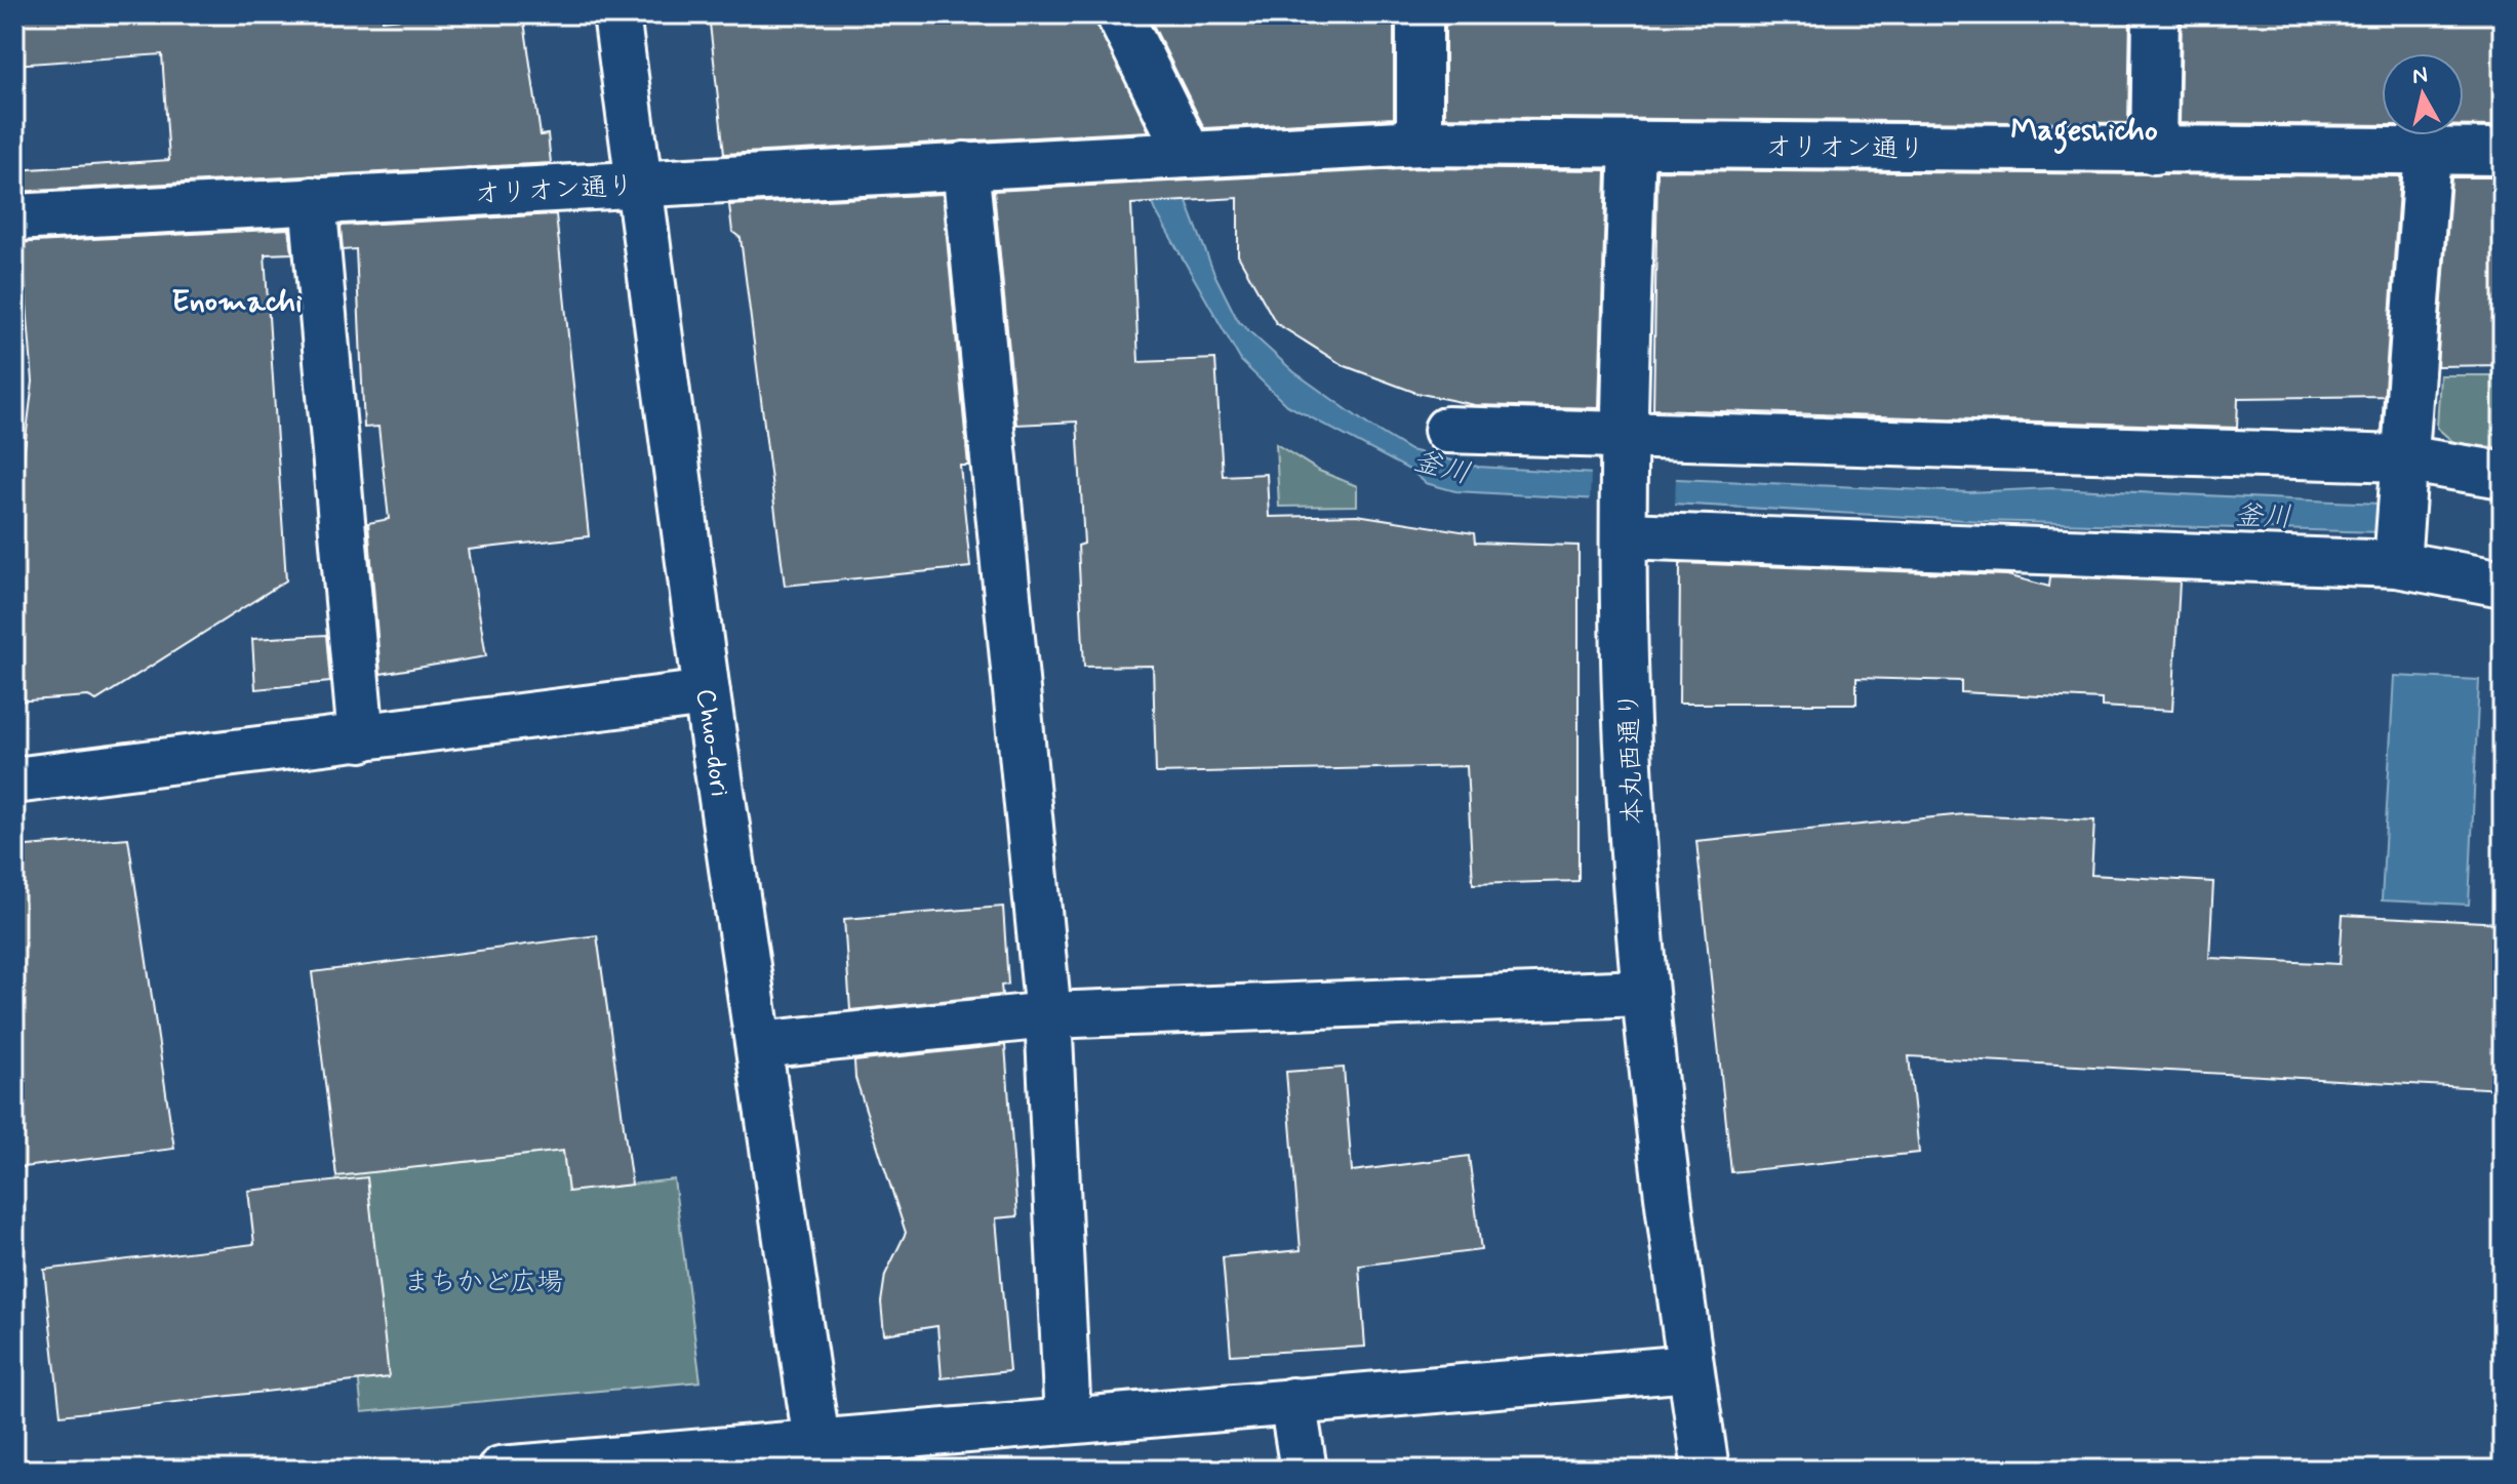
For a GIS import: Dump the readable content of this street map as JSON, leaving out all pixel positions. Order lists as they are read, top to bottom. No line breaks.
{"streets":{"street":["オリオン通り","Chuo-dori","本丸西通り"]},"crossings":[["オリオン通り","Chuo-dori"],["オリオン通り","本丸西通り"]],"districts":["Mageshicho","Enomachi"],"water":["釜川"],"parks":["まちかど広場"],"north":"top"}
